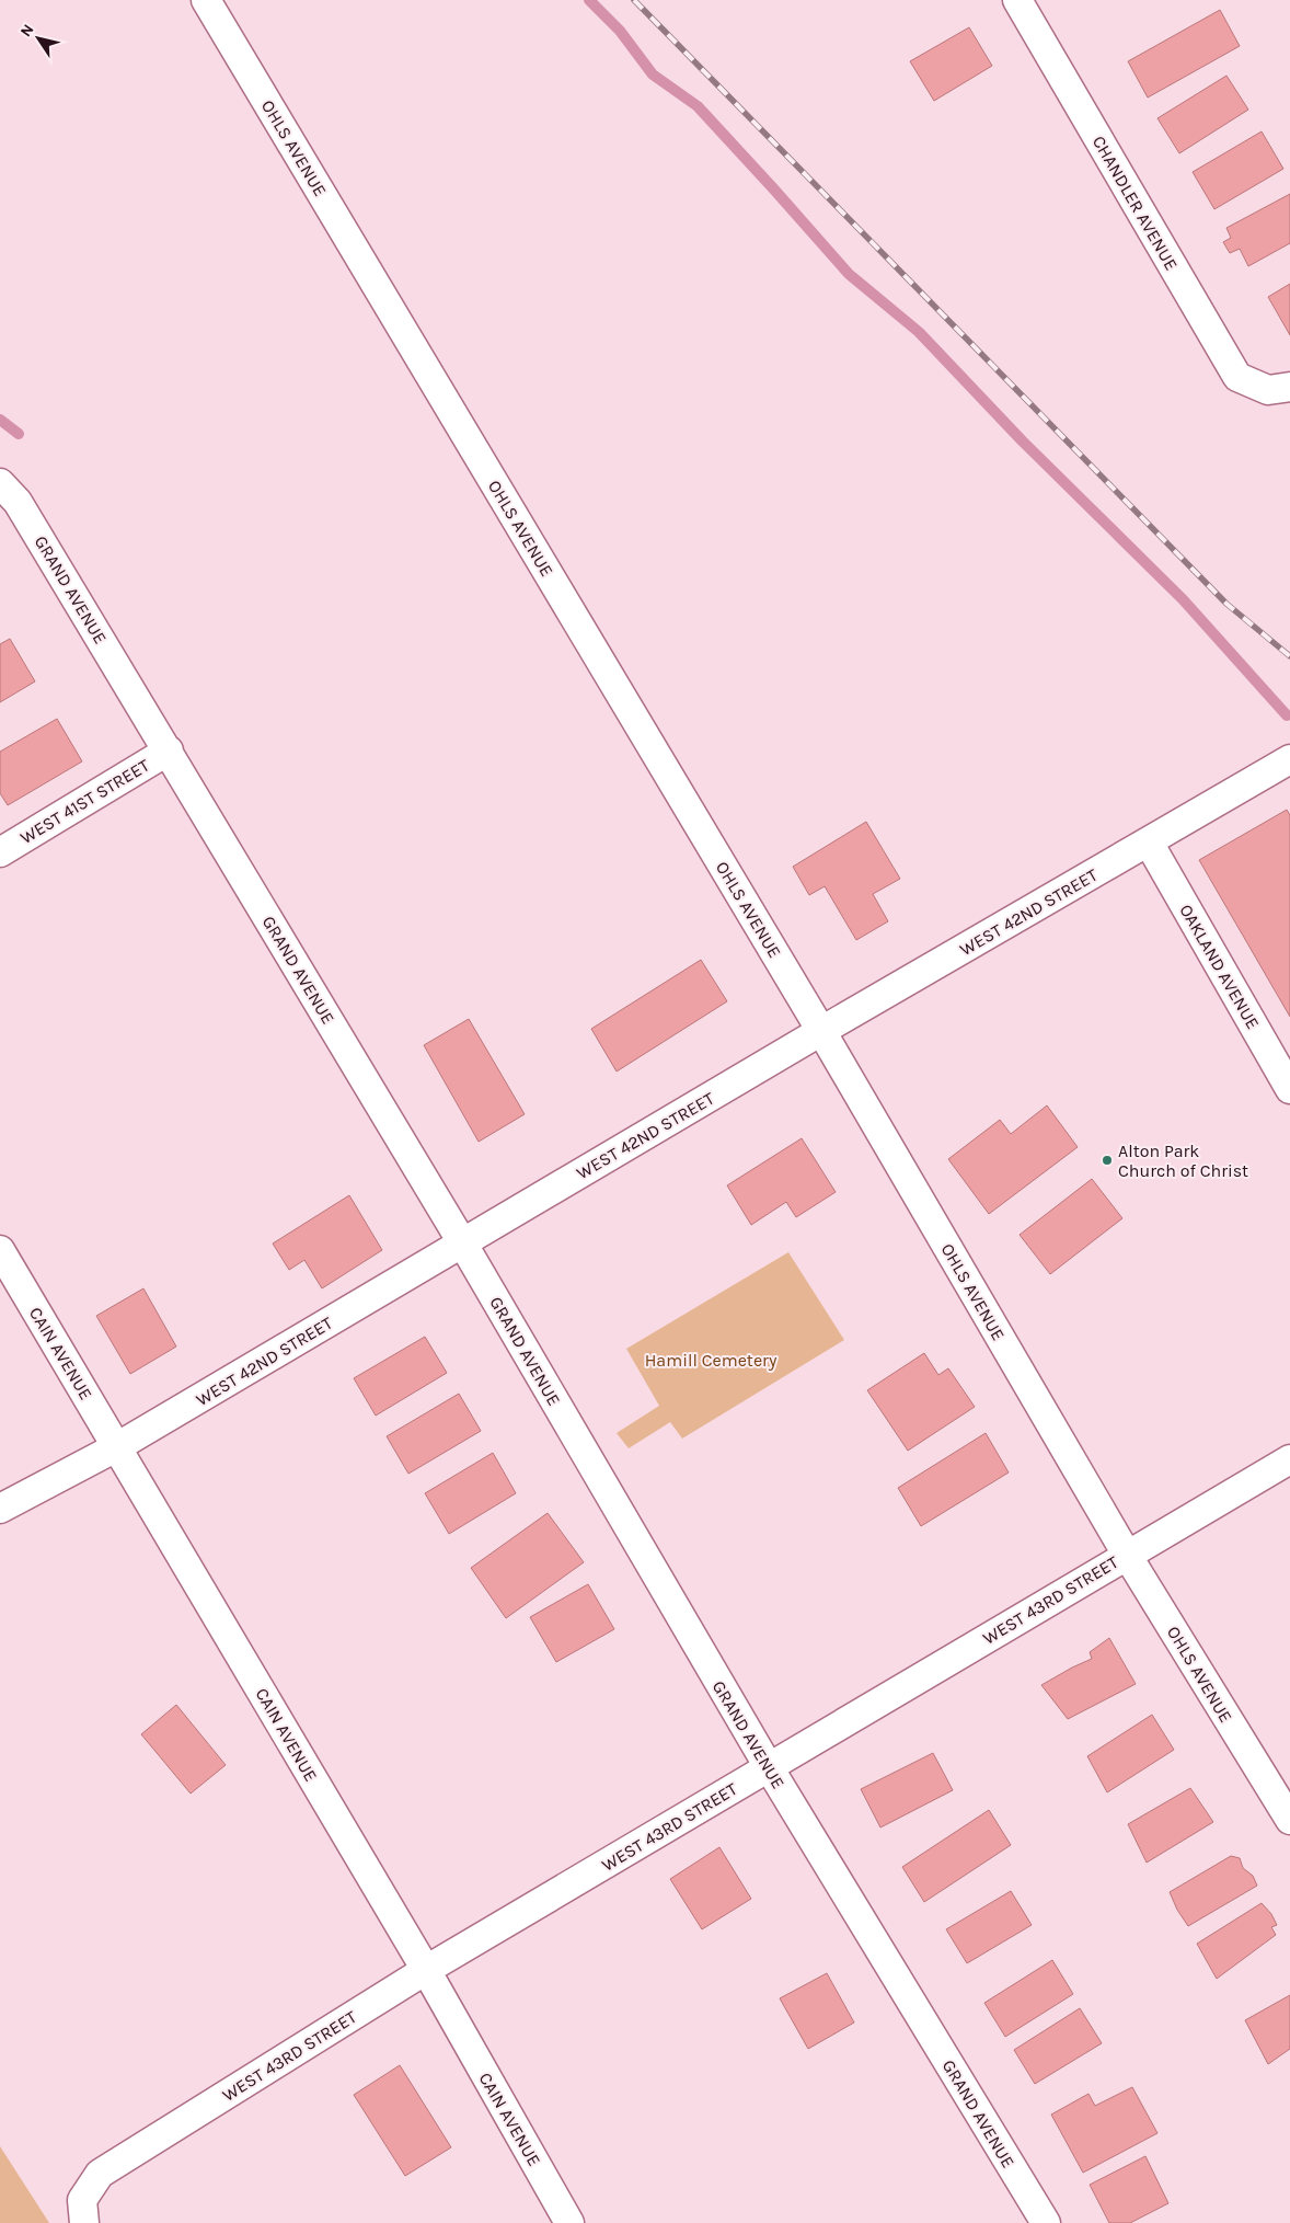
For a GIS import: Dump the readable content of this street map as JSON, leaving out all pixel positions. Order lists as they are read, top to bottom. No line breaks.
{"streets":{"street":["OHLS AVENUE","CHANDLER AVENUE","GRAND AVENUE","WEST 41ST STREET","WEST 42ND STREET","OAKLAND AVENUE","CAIN AVENUE","WEST 43RD STREET"]},"crossings":[["OHLS AVENUE","WEST 42ND STREET"],["OHLS AVENUE","WEST 43RD STREET"],["GRAND AVENUE","WEST 41ST STREET"],["GRAND AVENUE","WEST 42ND STREET"],["GRAND AVENUE","WEST 43RD STREET"],["WEST 42ND STREET","OAKLAND AVENUE"],["WEST 42ND STREET","CAIN AVENUE"],["CAIN AVENUE","WEST 43RD STREET"]],"parks":["Hamill Cemetery"],"places":["Alton Park Church of Christ"],"north":"top left"}
